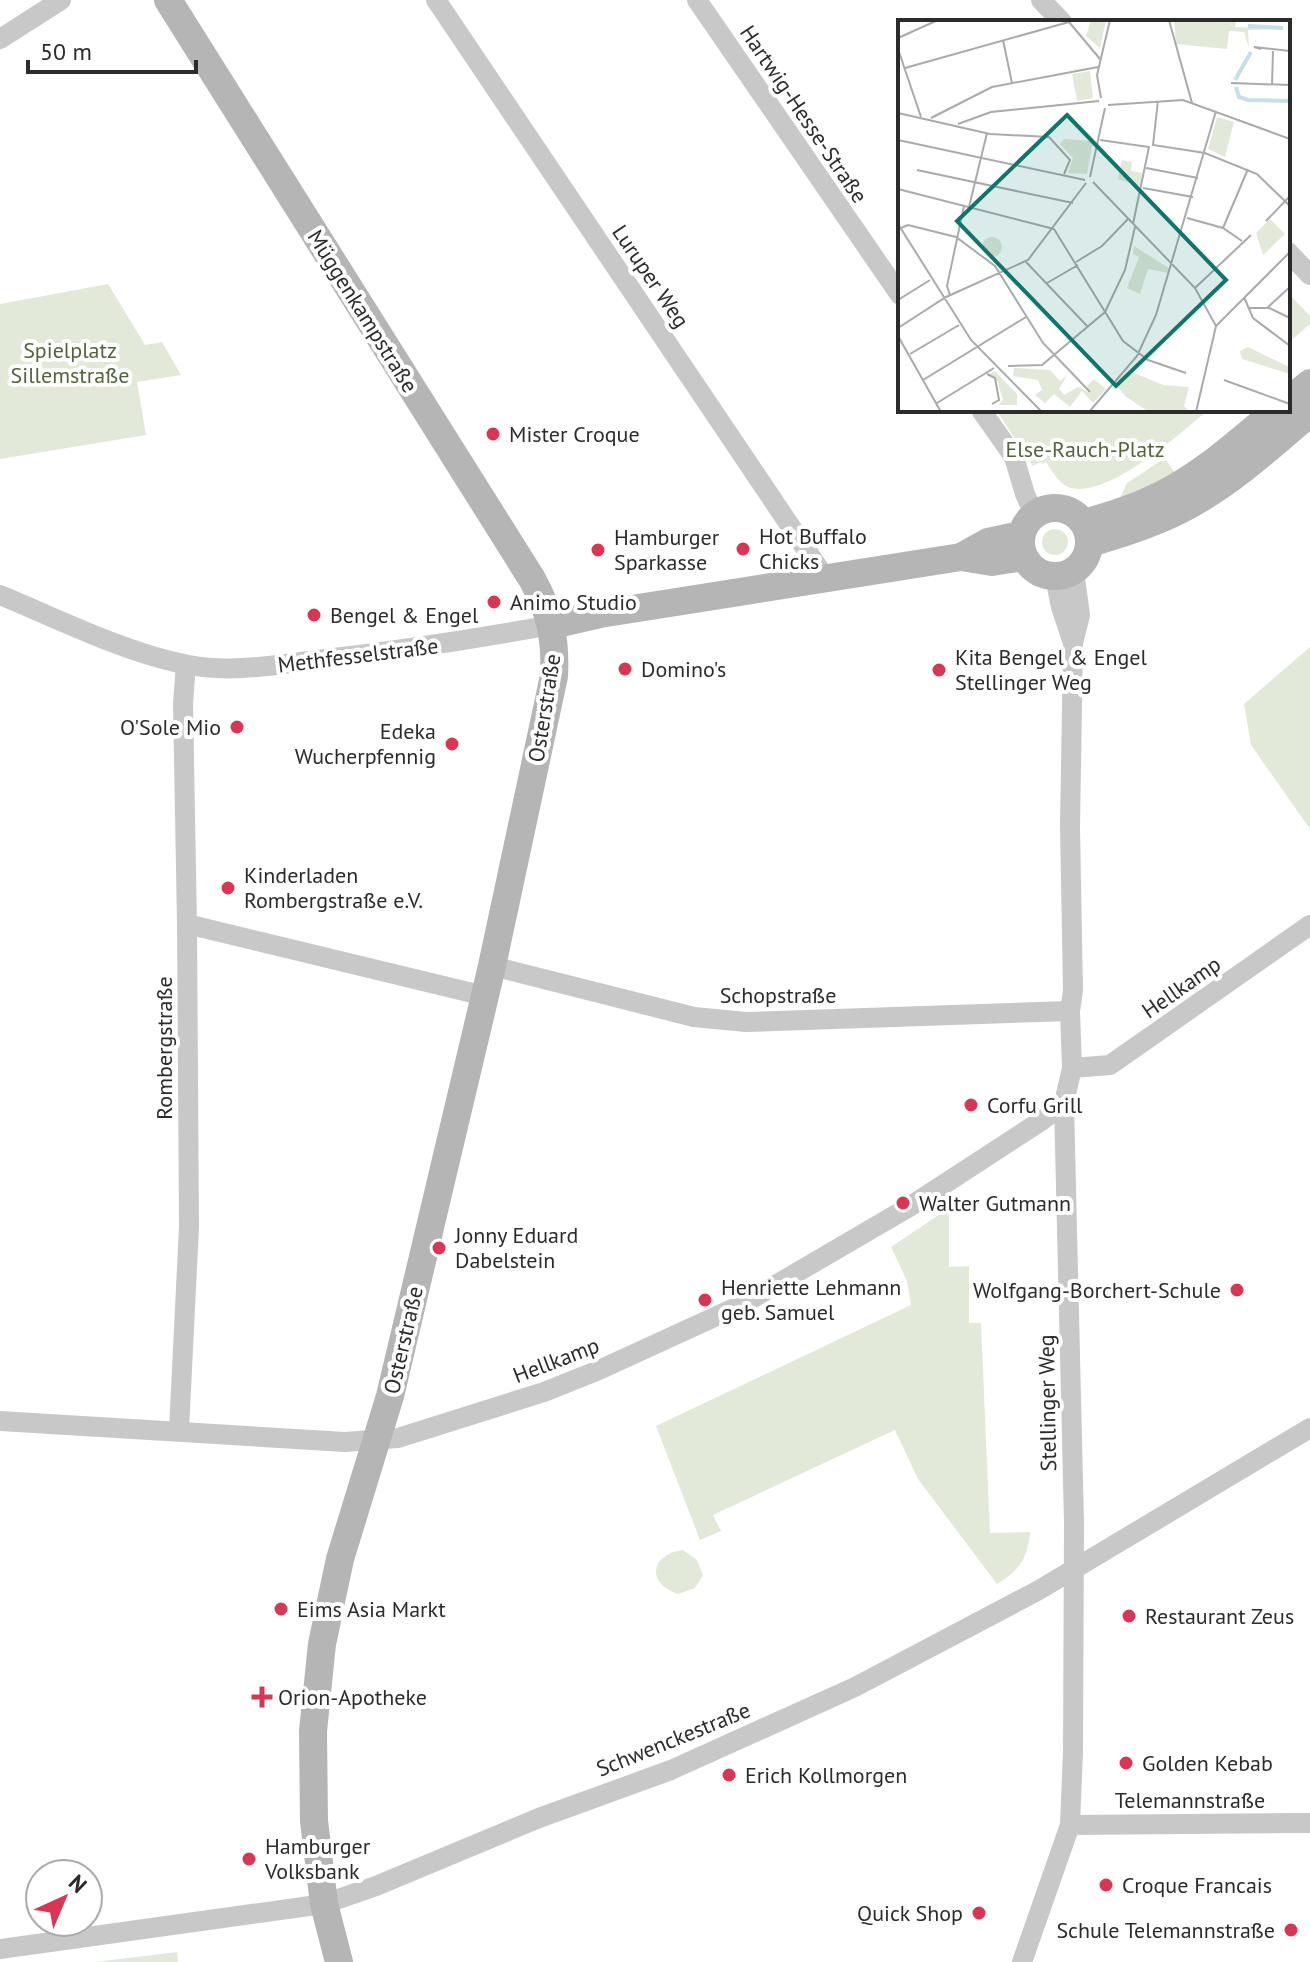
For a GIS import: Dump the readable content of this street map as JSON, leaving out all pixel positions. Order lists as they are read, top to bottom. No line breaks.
{"streets":{"street":["Hartwig-Hesse-Straße","Luruper Weg","Müggenkampstraße","Methfesselstraße","Osterstraße","Hellkamp","Schopstraße","Rombergstraße","Stellinger Weg","Schwenckestraße","Telemannstraße"]},"crossings":[["Luruper Weg","Methfesselstraße"],["Müggenkampstraße","Methfesselstraße"],["Müggenkampstraße","Osterstraße"],["Methfesselstraße","Osterstraße"],["Methfesselstraße","Rombergstraße"],["Methfesselstraße","Stellinger Weg"],["Osterstraße","Hellkamp"],["Osterstraße","Schopstraße"],["Osterstraße","Schwenckestraße"],["Hellkamp","Rombergstraße"],["Hellkamp","Stellinger Weg"],["Schopstraße","Stellinger Weg"],["Stellinger Weg","Schwenckestraße"],["Stellinger Weg","Telemannstraße"]],"parks":["Spielplatz Sillemstraße","Else-Rauch-Platz"],"places":{"other":["Mister Croque","Hot Buffalo Chicks","Hamburger Sparkasse","Animo Studio","Bengel & Engel","Domino's","Kita Bengel & Engel Stellinger Weg","O'Sole Mio","Edeka Wucherpfennig","Kinderladen Rombergstraße e.V.","Corfu Grill","Walter Gutmann","Jonny Eduard Dabelstein","Wolfgang-Borchert-Schule","Henriette Lehmann geb. Samuel","Eims Asia Markt","Restaurant Zeus","Golden Kebab","Erich Kollmorgen","Hamburger Volksbank","Croque Francais","Quick Shop","Schule Telemannstraße"],"health":["Orion-Apotheke"]},"scale_bar":"50 m","north":"top right"}
